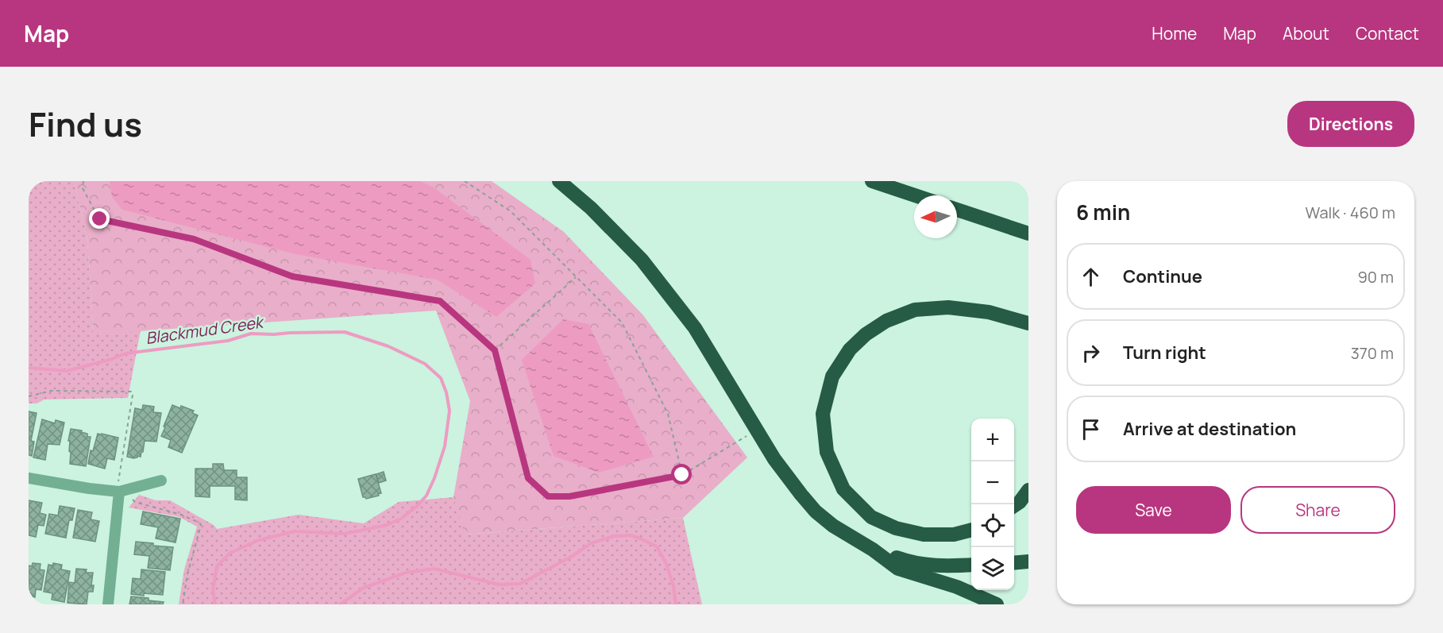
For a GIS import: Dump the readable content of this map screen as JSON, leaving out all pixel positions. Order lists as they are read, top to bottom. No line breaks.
{"water":["Blackmud Creek"],"north":"left","page":{"header":"Map","nav":["Home","Map","About","Contact"],"title":"Find us","buttons":["Directions",["Save","Share"]],"heading":["6 min","Walk · 460 m"],"list":[["Continue","90 m"],["Turn right","370 m"],"Arrive at destination"],"map_buttons":["+","−"]}}
